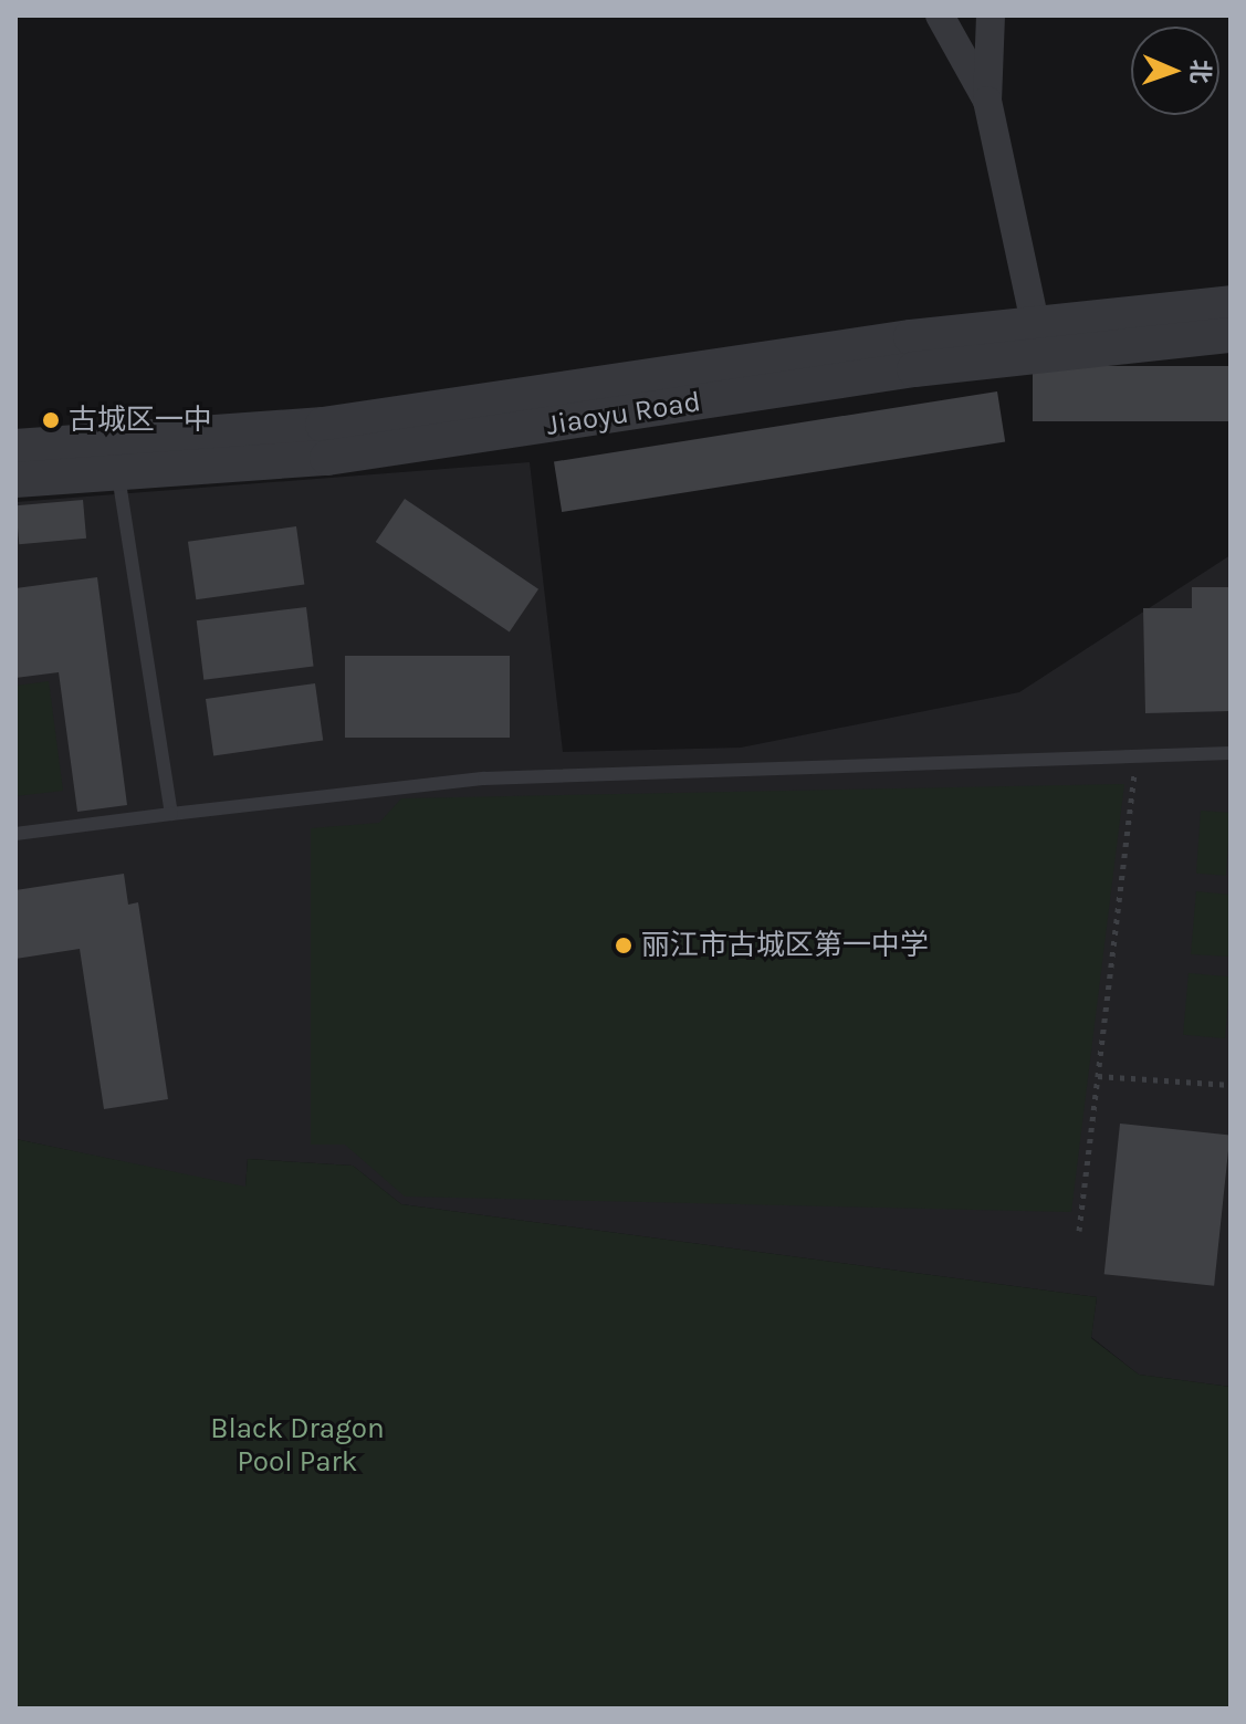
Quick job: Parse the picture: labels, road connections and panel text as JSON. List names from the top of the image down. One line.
{"streets":{"street":["Jiaoyu Road"]},"parks":["Black Dragon Pool Park"],"places":["古城区一中","丽江市古城区第一中学"],"north":"right"}
